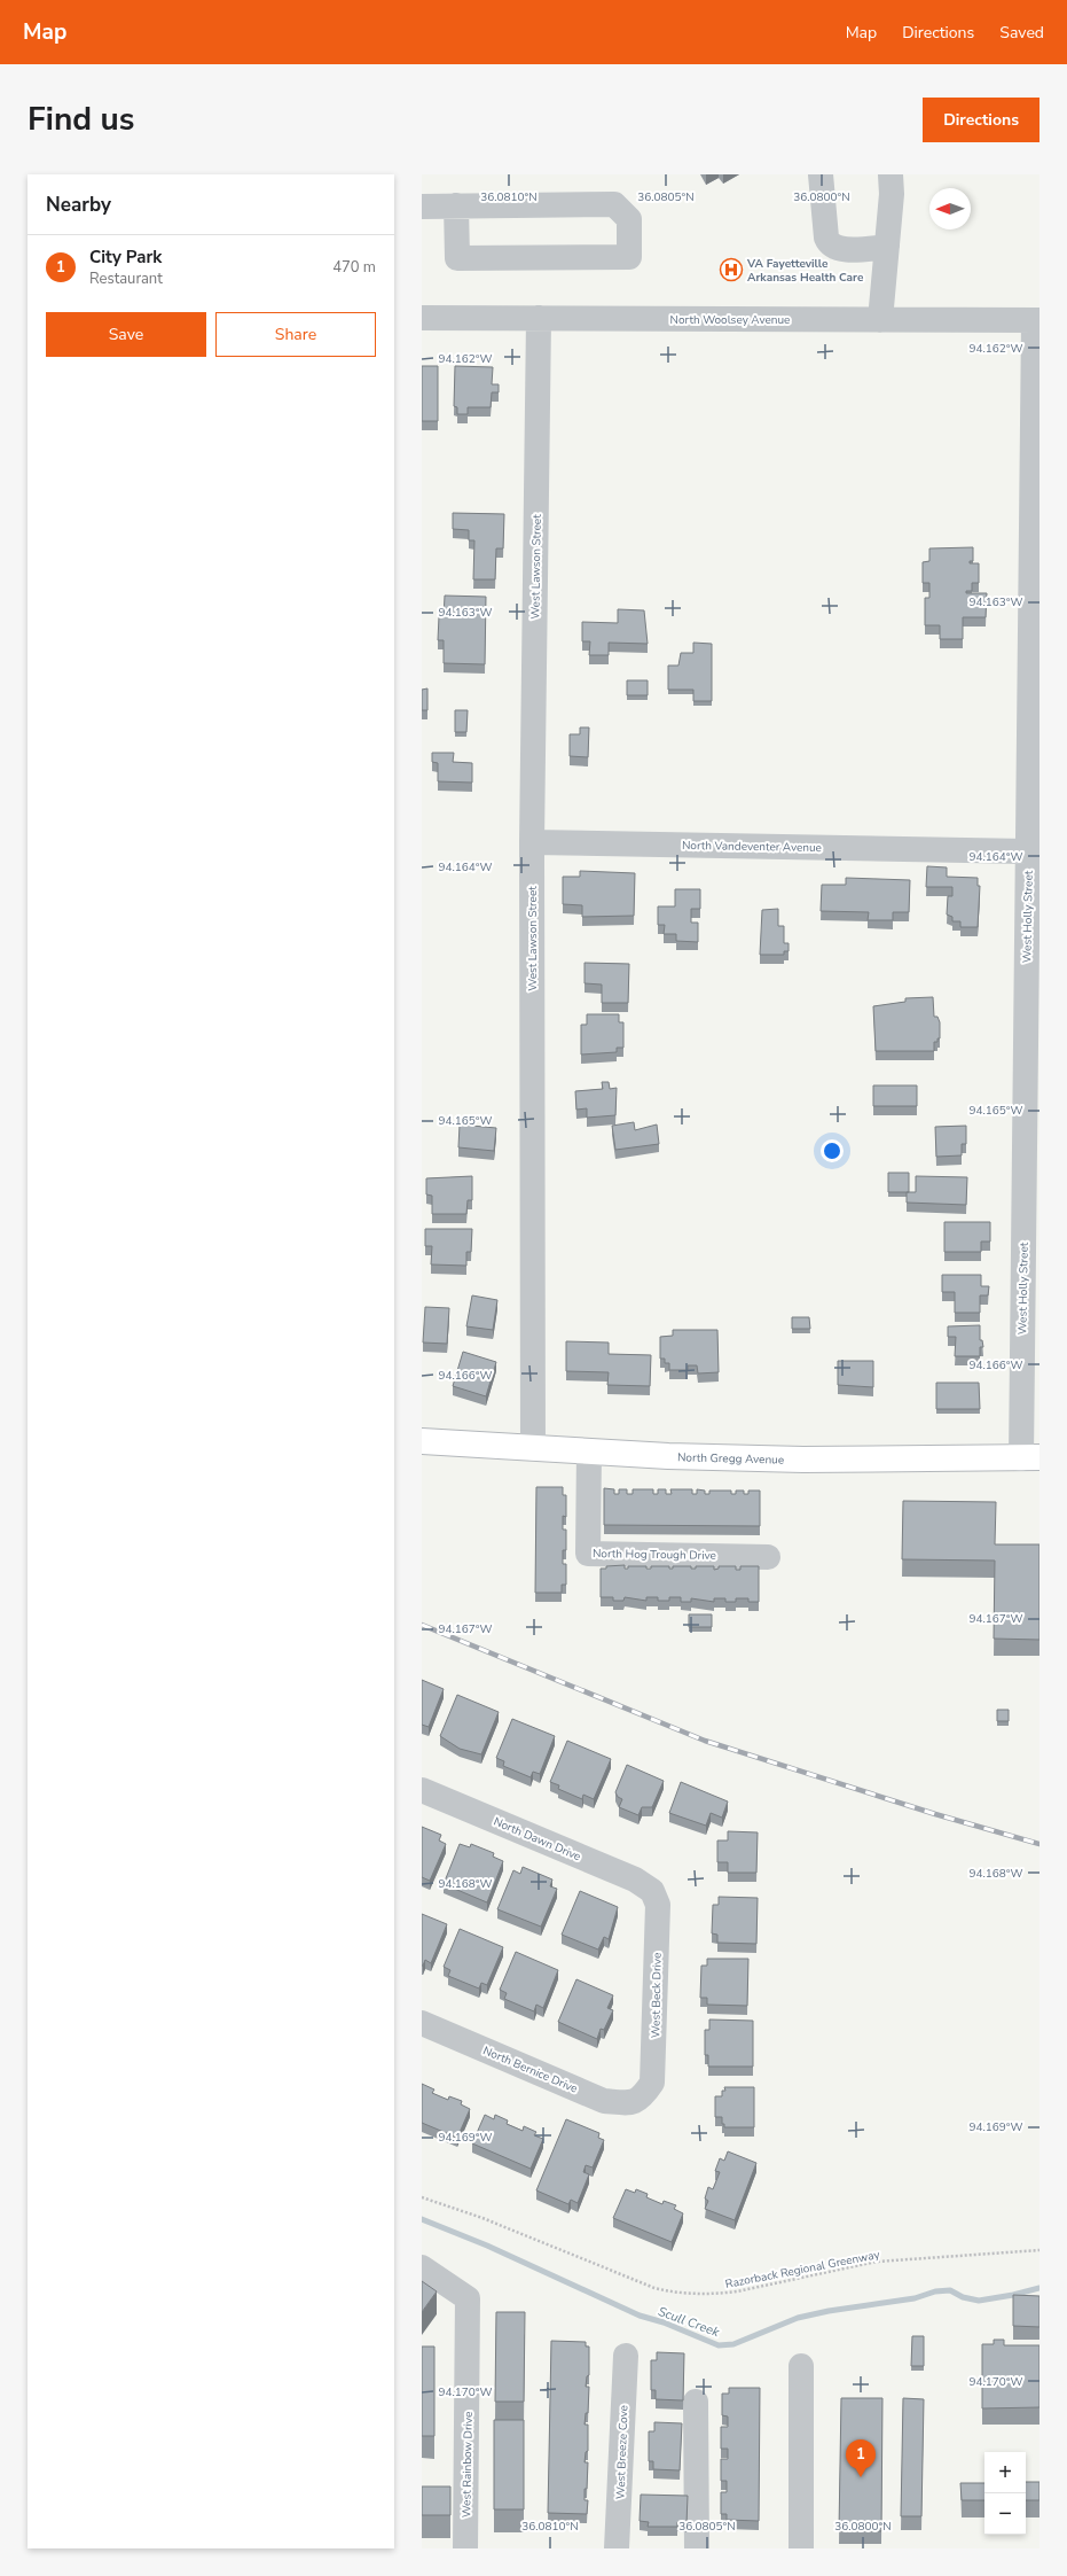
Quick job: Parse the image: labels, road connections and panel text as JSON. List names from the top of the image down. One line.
{"streets":{"main road":["North Gregg Avenue"],"street":["North Woolsey Avenue","West Lawson Street","North Vandeventer Avenue","West Holly Street","North Hog Trough Drive","North Dawn Drive","West Beck Drive","North Bernice Drive","West Breeze Cove","West Rainbow Drive"],"path":["Razorback Regional Greenway"]},"crossings":[["North Woolsey Avenue","West Lawson Street"],["North Woolsey Avenue","West Holly Street"],["West Lawson Street","North Vandeventer Avenue"],["West Lawson Street","North Gregg Avenue"],["North Vandeventer Avenue","West Holly Street"],["West Holly Street","North Gregg Avenue"],["North Gregg Avenue","North Hog Trough Drive"],["North Dawn Drive","West Beck Drive"],["West Beck Drive","North Bernice Drive"]],"water":["Scull Creek"],"places":{"hospital":["VA Fayetteville Arkansas Health Care"]},"north":"left","page":{"header":"Map","nav":["Map","Directions","Saved"],"title":"Find us","buttons":["Directions",["Save","Share"]],"heading":"Nearby","list":[{"mark":"1","name":"City Park","note":"Restaurant","value":"470 m"}],"pins":"1","map_buttons":["+","−"]},"coordinates":["36.0810°N","36.0805°N","36.0800°N","94.162°W","94.163°W","94.164°W","94.165°W","94.166°W","94.167°W","94.168°W","94.169°W","94.170°W"]}
